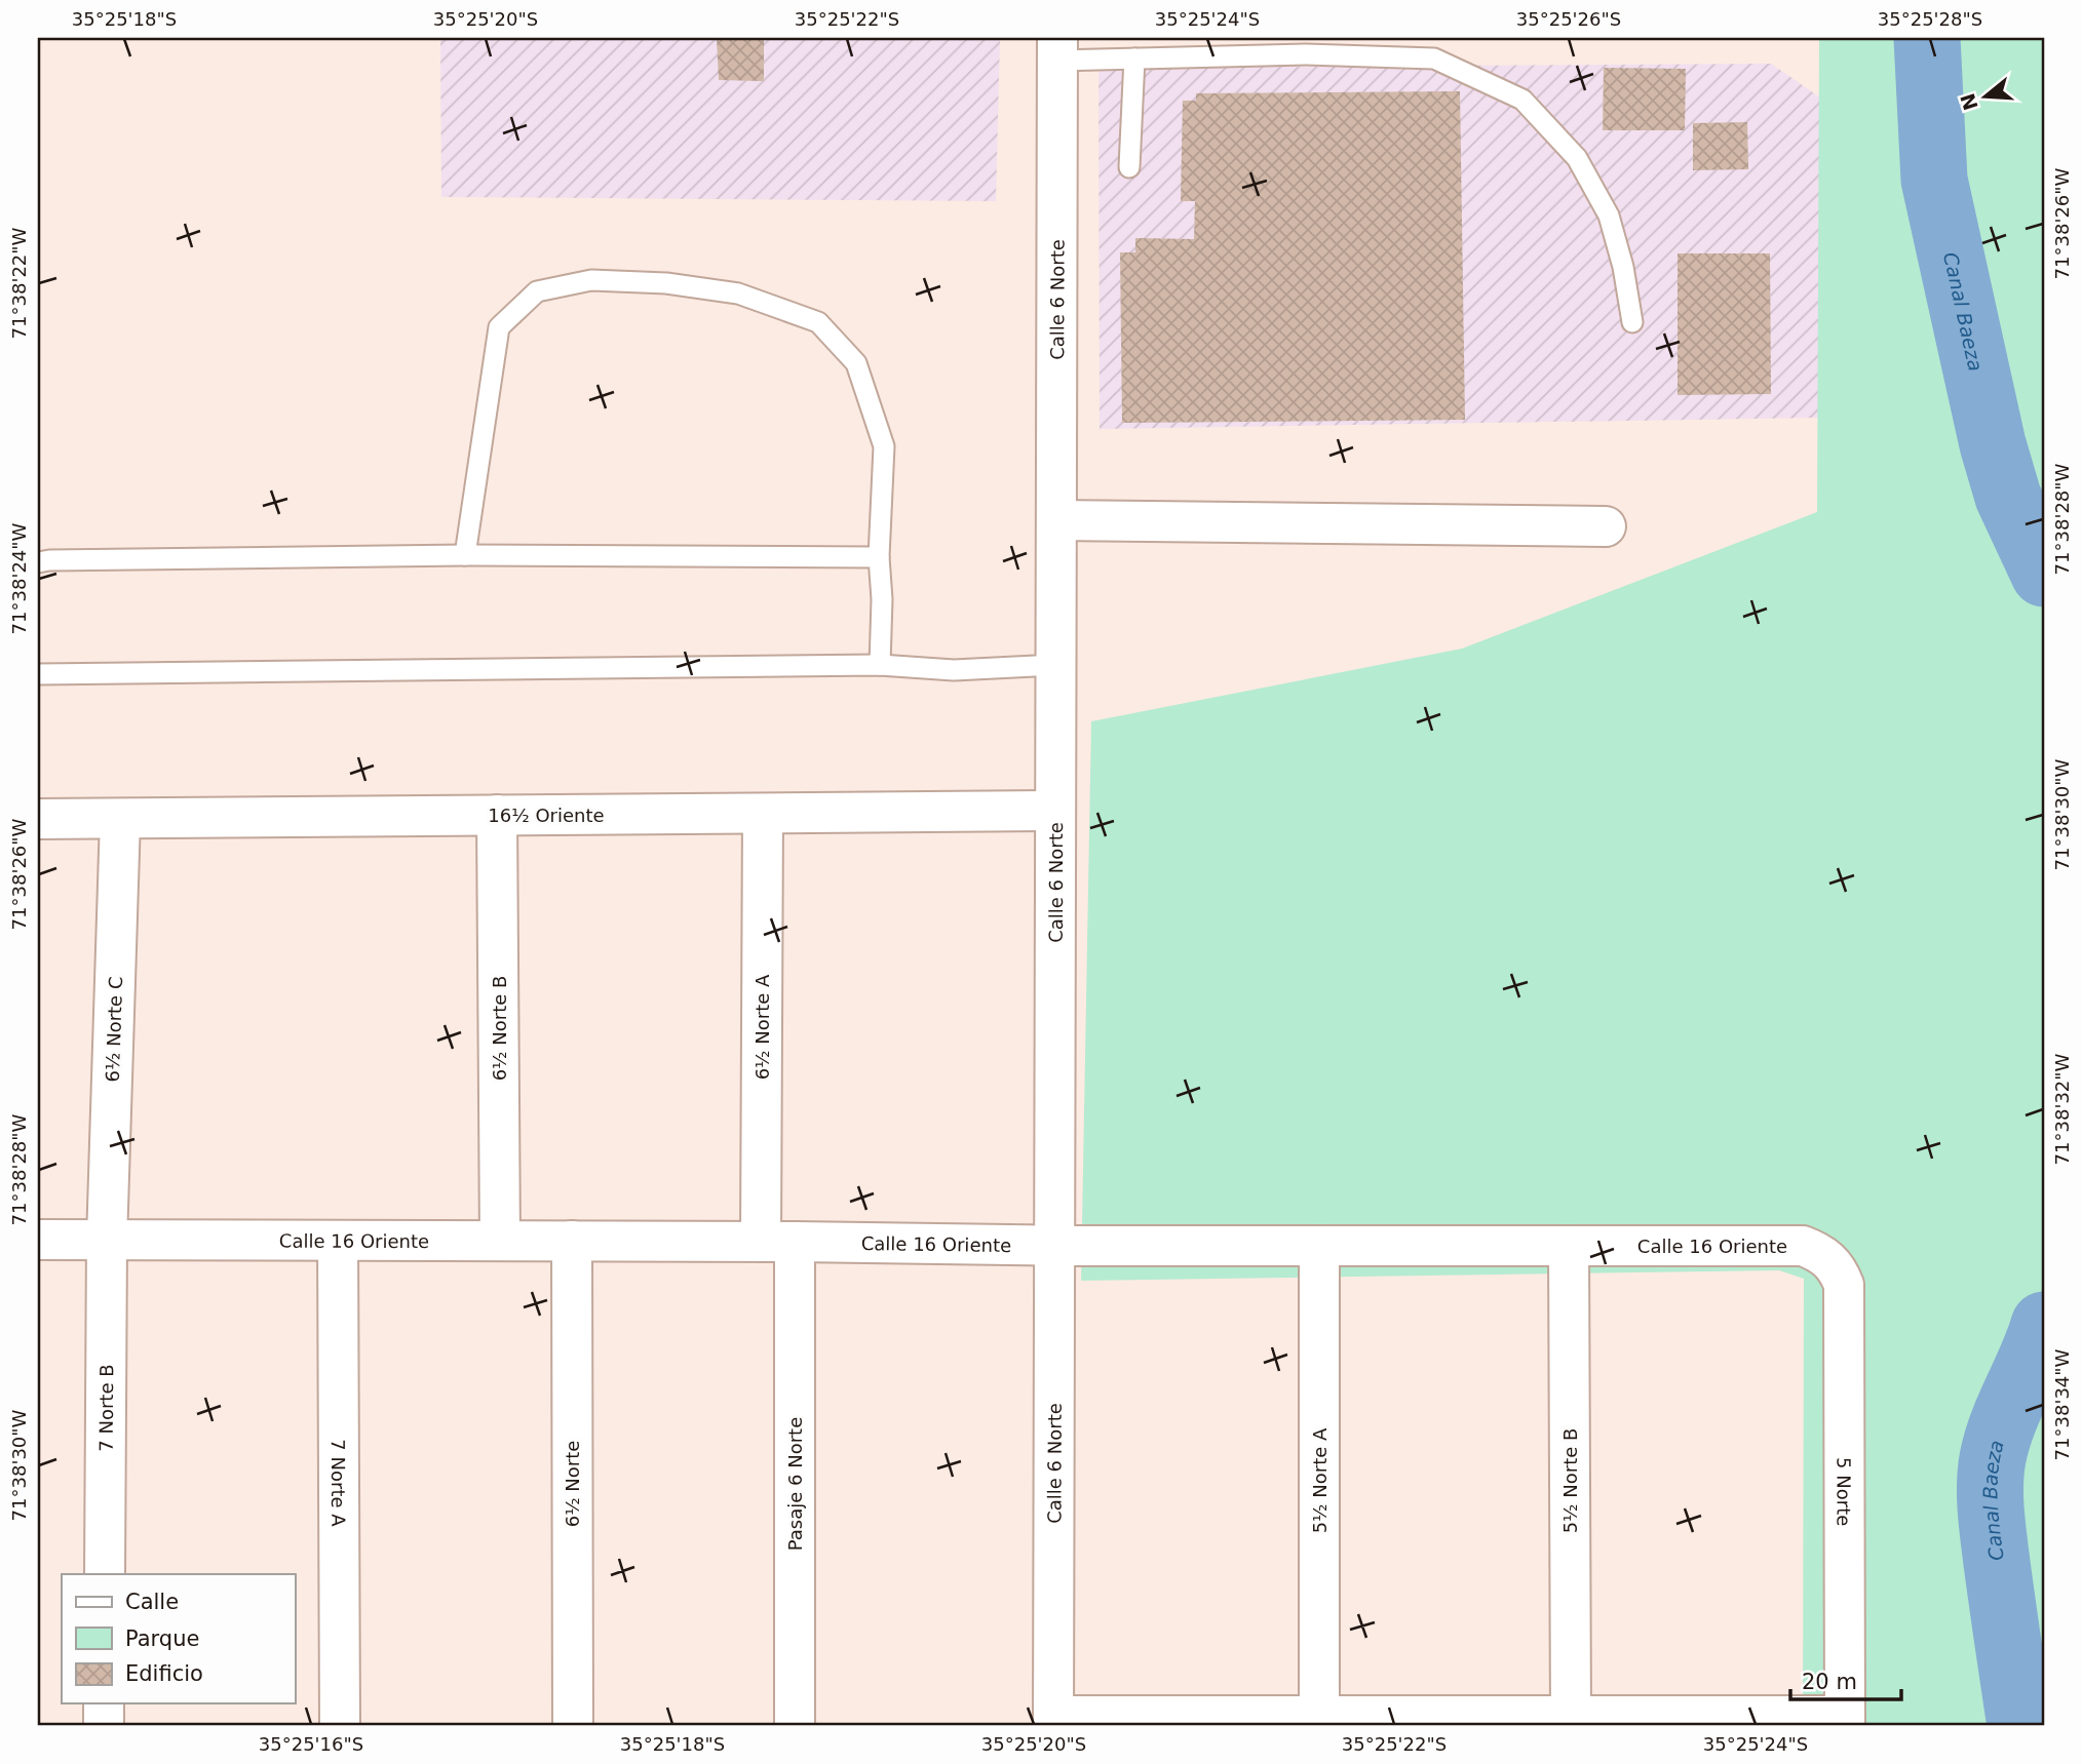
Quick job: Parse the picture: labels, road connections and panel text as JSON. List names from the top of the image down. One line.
{"streets":{"street":["Calle 6 Norte","16½ Oriente","6½ Norte A","6½ Norte B","6½ Norte C","Calle 16 Oriente","7 Norte B","5½ Norte A","5½ Norte B","7 Norte A","6½ Norte","Pasaje 6 Norte","5 Norte"]},"crossings":[["Calle 6 Norte","16½ Oriente"],["Calle 6 Norte","Calle 16 Oriente"],["16½ Oriente","6½ Norte A"],["16½ Oriente","6½ Norte B"],["16½ Oriente","6½ Norte C"],["6½ Norte A","Calle 16 Oriente"],["6½ Norte A","Pasaje 6 Norte"],["6½ Norte B","Calle 16 Oriente"],["6½ Norte C","Calle 16 Oriente"],["6½ Norte C","7 Norte B"],["Calle 16 Oriente","7 Norte B"],["Calle 16 Oriente","5½ Norte A"],["Calle 16 Oriente","5½ Norte B"],["Calle 16 Oriente","7 Norte A"],["Calle 16 Oriente","6½ Norte"],["Calle 16 Oriente","Pasaje 6 Norte"],["Calle 16 Oriente","5 Norte"]],"water":["Canal Baeza"],"legend":["Calle","Parque","Edificio"],"scale_bar":"20 m","north":"left","coordinates":["35°25'18\"S","35°25'20\"S","35°25'22\"S","35°25'24\"S","35°25'26\"S","35°25'28\"S","71°38'26\"W","71°38'22\"W","71°38'28\"W","71°38'24\"W","71°38'30\"W","71°38'32\"W","71°38'34\"W","35°25'16\"S"]}
